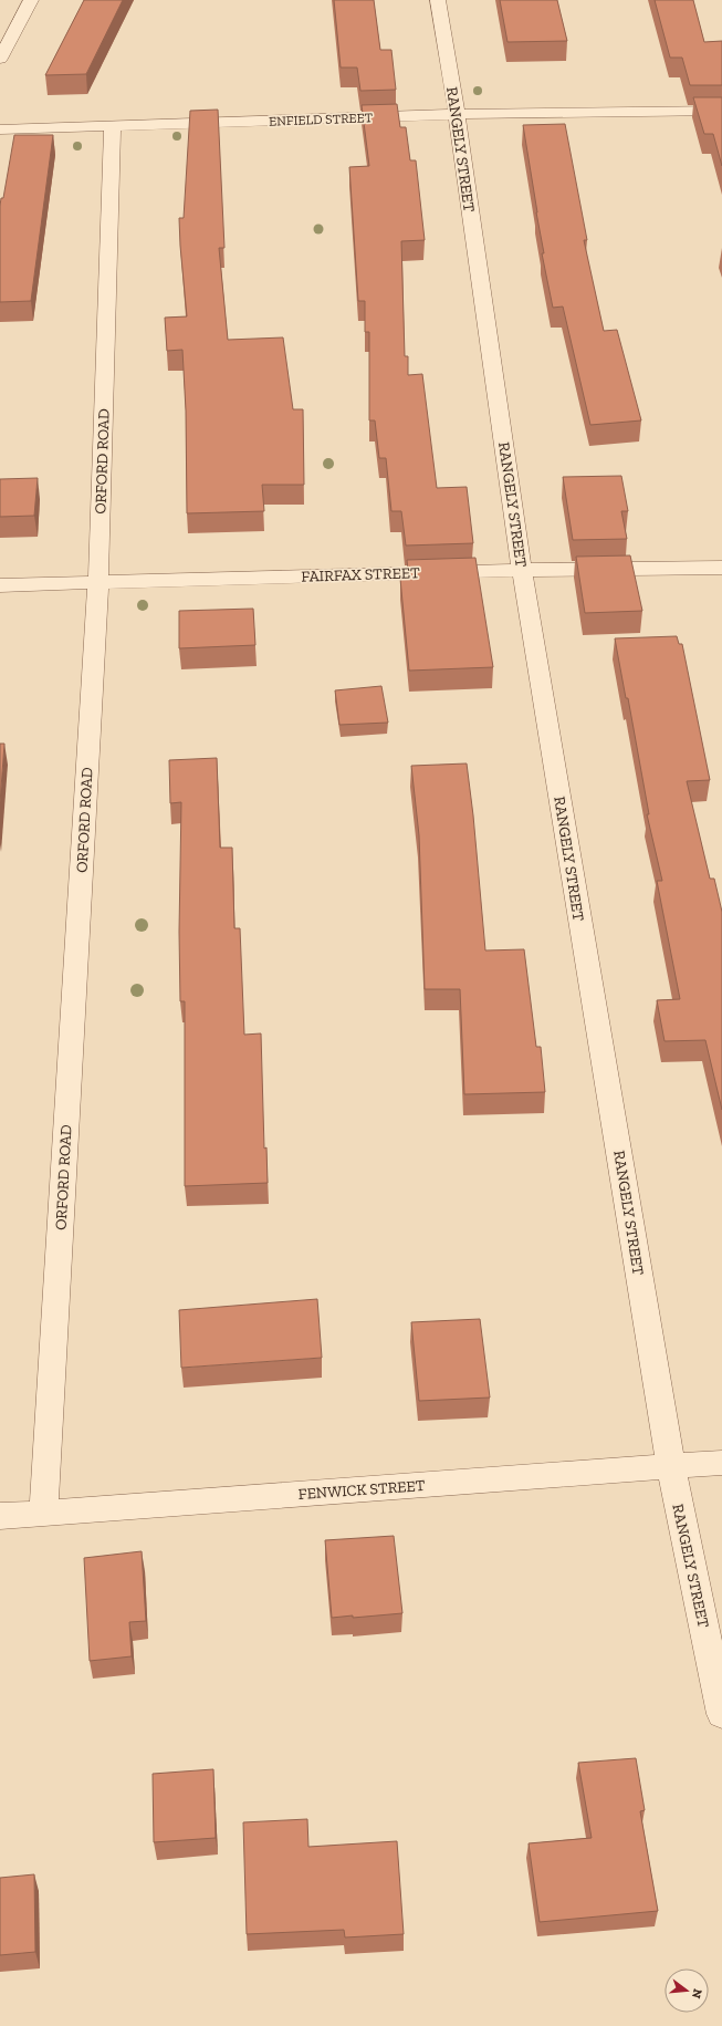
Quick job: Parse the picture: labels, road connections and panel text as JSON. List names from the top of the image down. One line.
{"streets":{"street":["ENFIELD STREET","RANGELY STREET","ORFORD ROAD","FAIRFAX STREET","FENWICK STREET"]},"crossings":[["ENFIELD STREET","RANGELY STREET"],["ENFIELD STREET","ORFORD ROAD"],["RANGELY STREET","FAIRFAX STREET"],["RANGELY STREET","FENWICK STREET"],["ORFORD ROAD","FAIRFAX STREET"],["ORFORD ROAD","FENWICK STREET"]],"north":"right"}
